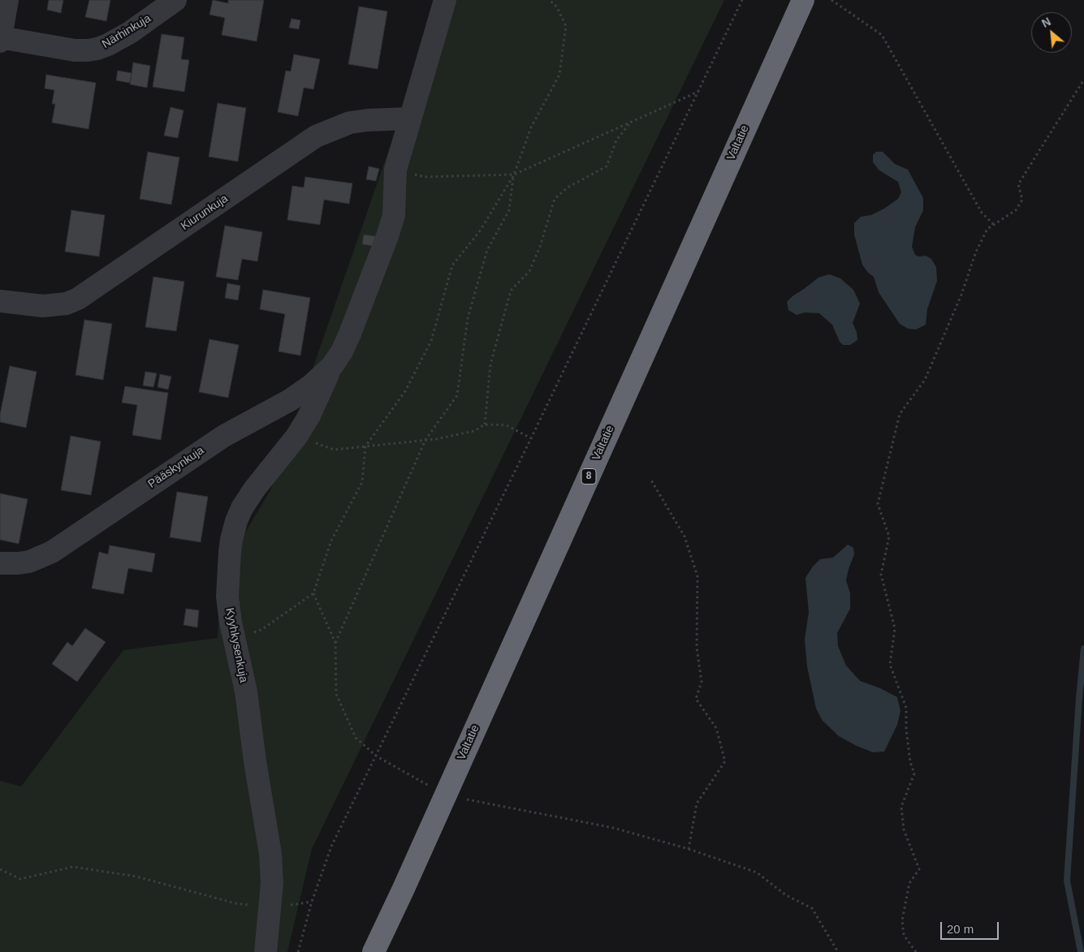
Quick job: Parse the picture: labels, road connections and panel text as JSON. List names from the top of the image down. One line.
{"streets":{"highway":["Valtatie","8"],"street":["Närhinkuja","Kiurunkuja","Pääskynkuja","Kyyhkysenkuja"]},"crossings":[["Kiurunkuja","Kyyhkysenkuja"],["Pääskynkuja","Kyyhkysenkuja"]],"scale_bar":"20 m","north":"top left"}
